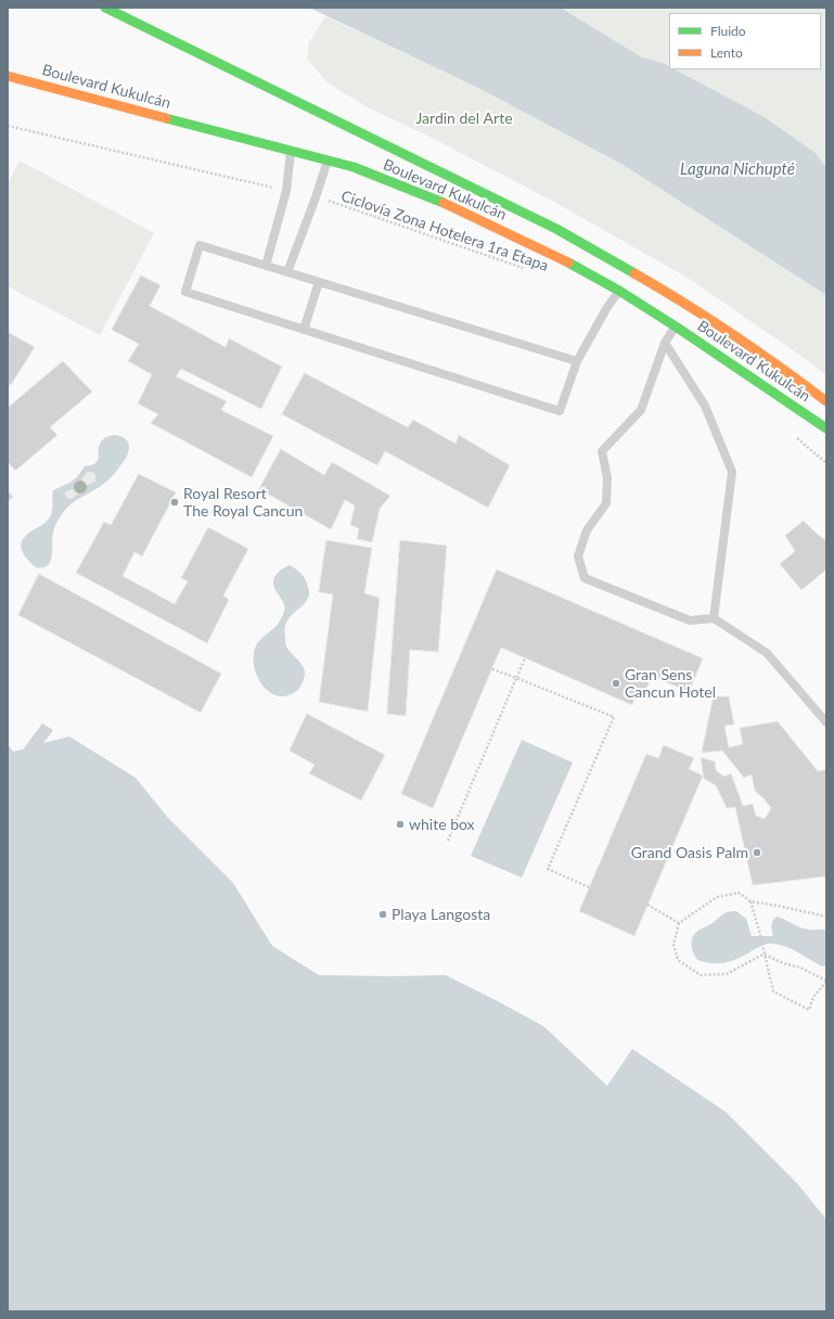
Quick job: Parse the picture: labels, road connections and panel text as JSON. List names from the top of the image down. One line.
{"streets":{"main road":["Boulevard Kukulcán"],"path":["Ciclovía Zona Hotelera 1ra Etapa"]},"water":["Laguna Nichupté"],"parks":["Jardin del Arte"],"places":["Royal Resort The Royal Cancun","Gran Sens Cancun Hotel","white box","Grand Oasis Palm","Playa Langosta"],"legend":["Fluido","Lento"]}
